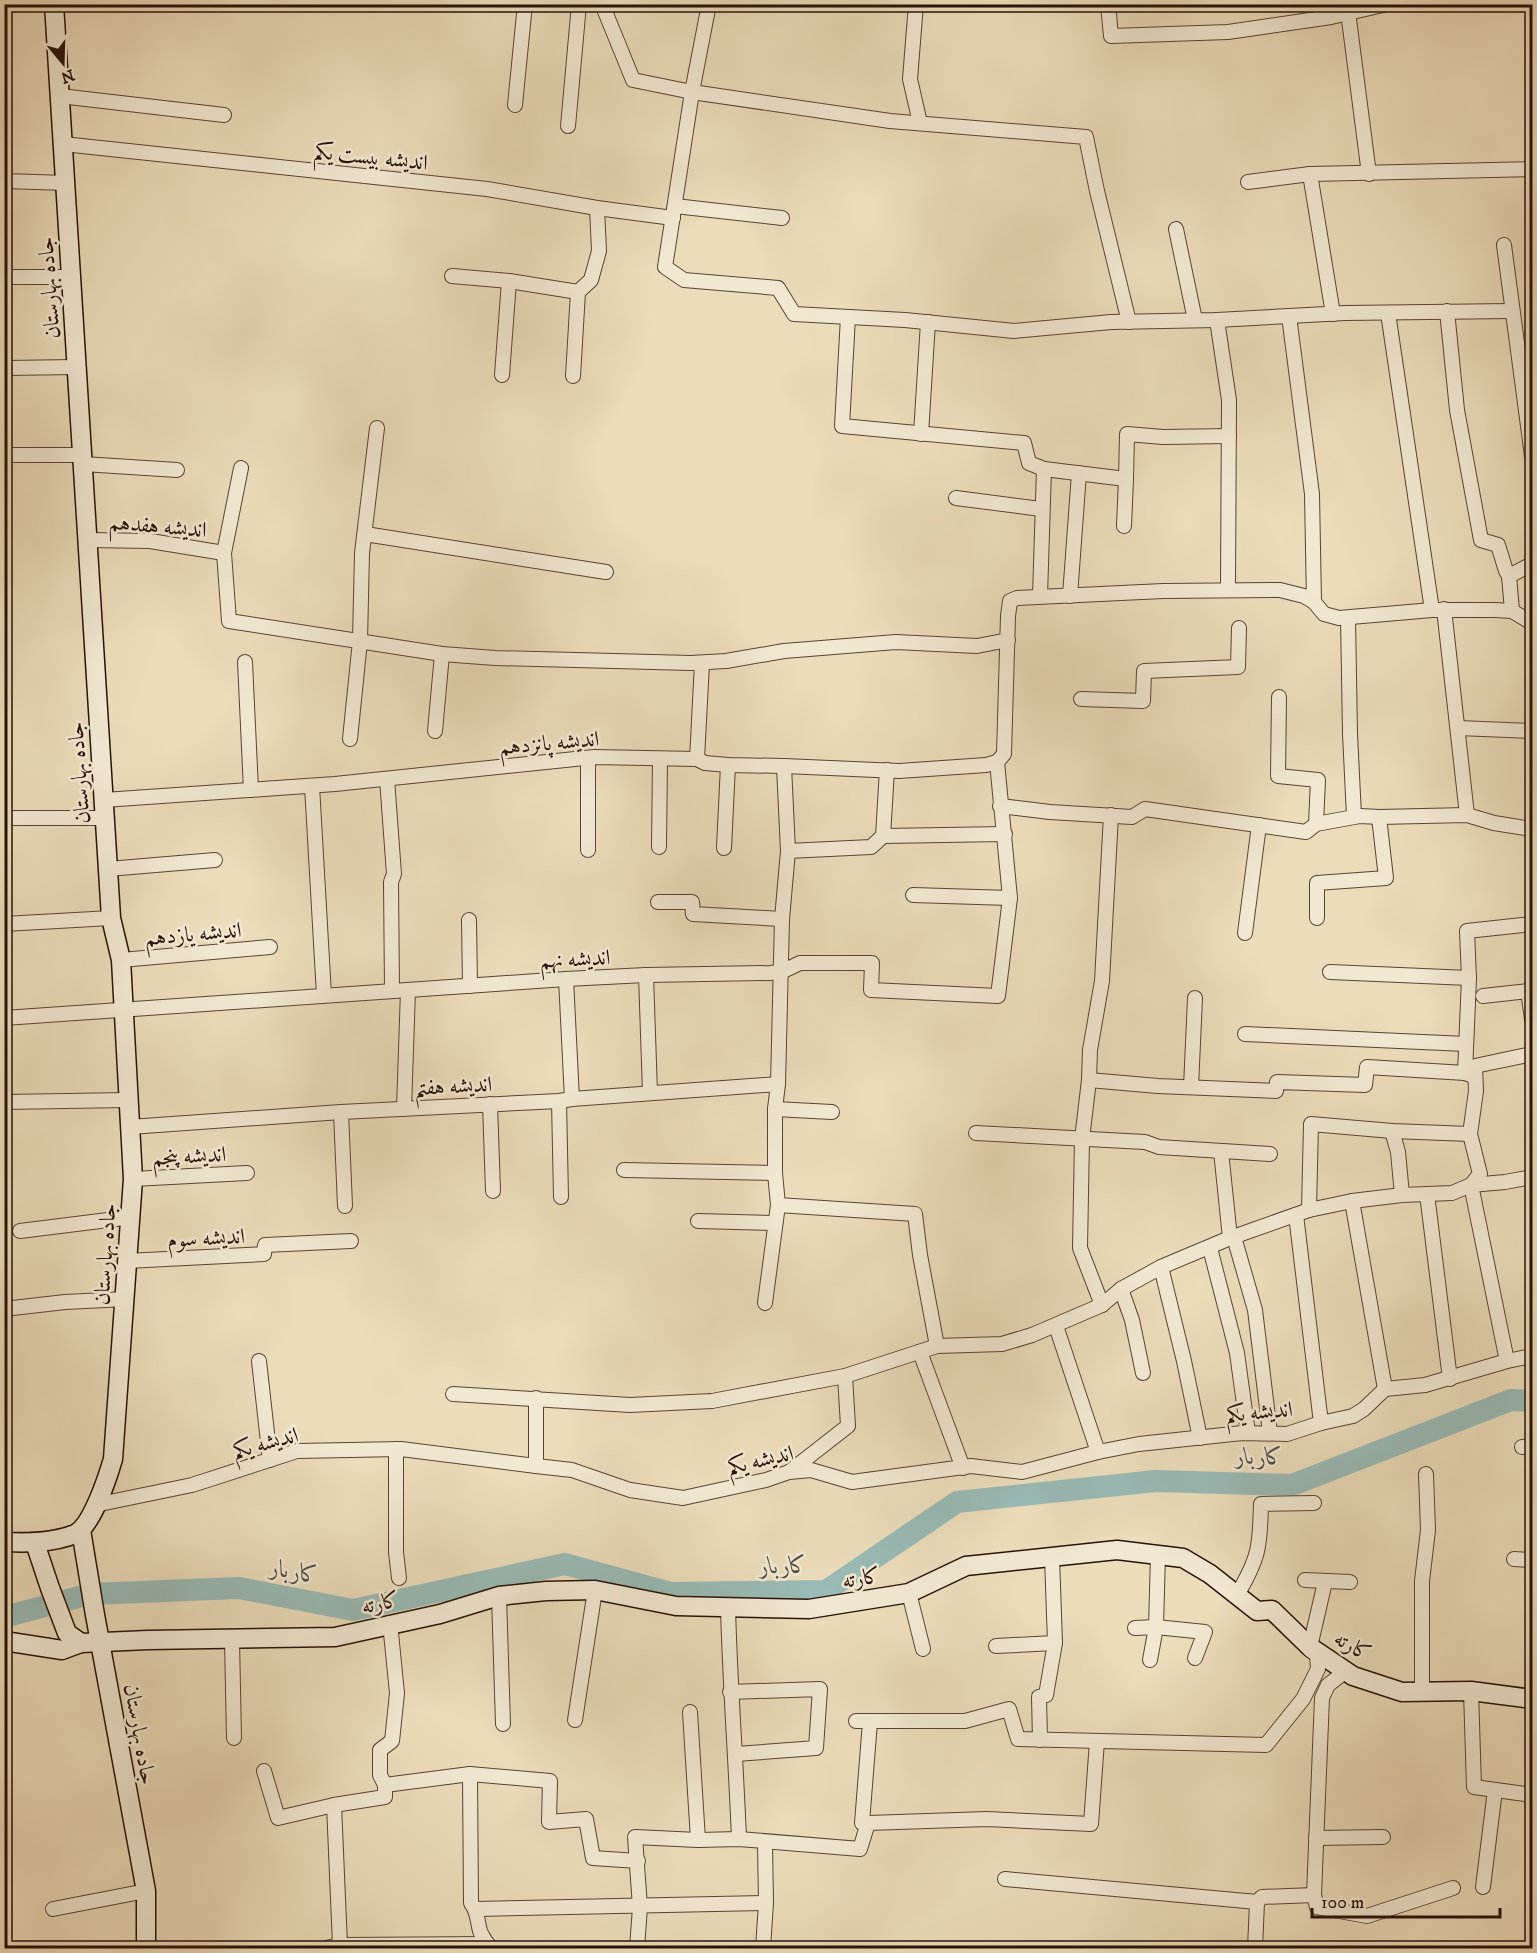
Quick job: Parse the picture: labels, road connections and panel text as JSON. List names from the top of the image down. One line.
{"streets":{"street":["اندیشه بیست یکم","جاده بهارستان","اندیشه هفدهم","اندیشه پانزدهم","اندیشه یازدهم","اندیشه نهم","اندیشه هفتم","اندیشه پنجم","اندیشه سوم","اندیشه یکم","کارته"]},"crossings":[["اندیشه بیست یکم","جاده بهارستان"],["جاده بهارستان","اندیشه هفدهم"],["جاده بهارستان","اندیشه پانزدهم"],["جاده بهارستان","اندیشه یازدهم"],["جاده بهارستان","اندیشه نهم"],["جاده بهارستان","اندیشه هفتم"],["جاده بهارستان","اندیشه پنجم"],["جاده بهارستان","اندیشه سوم"],["جاده بهارستان","اندیشه یکم"],["جاده بهارستان","کارته"]],"water":["کاربار"],"scale_bar":"100 m","north":"bottom"}
